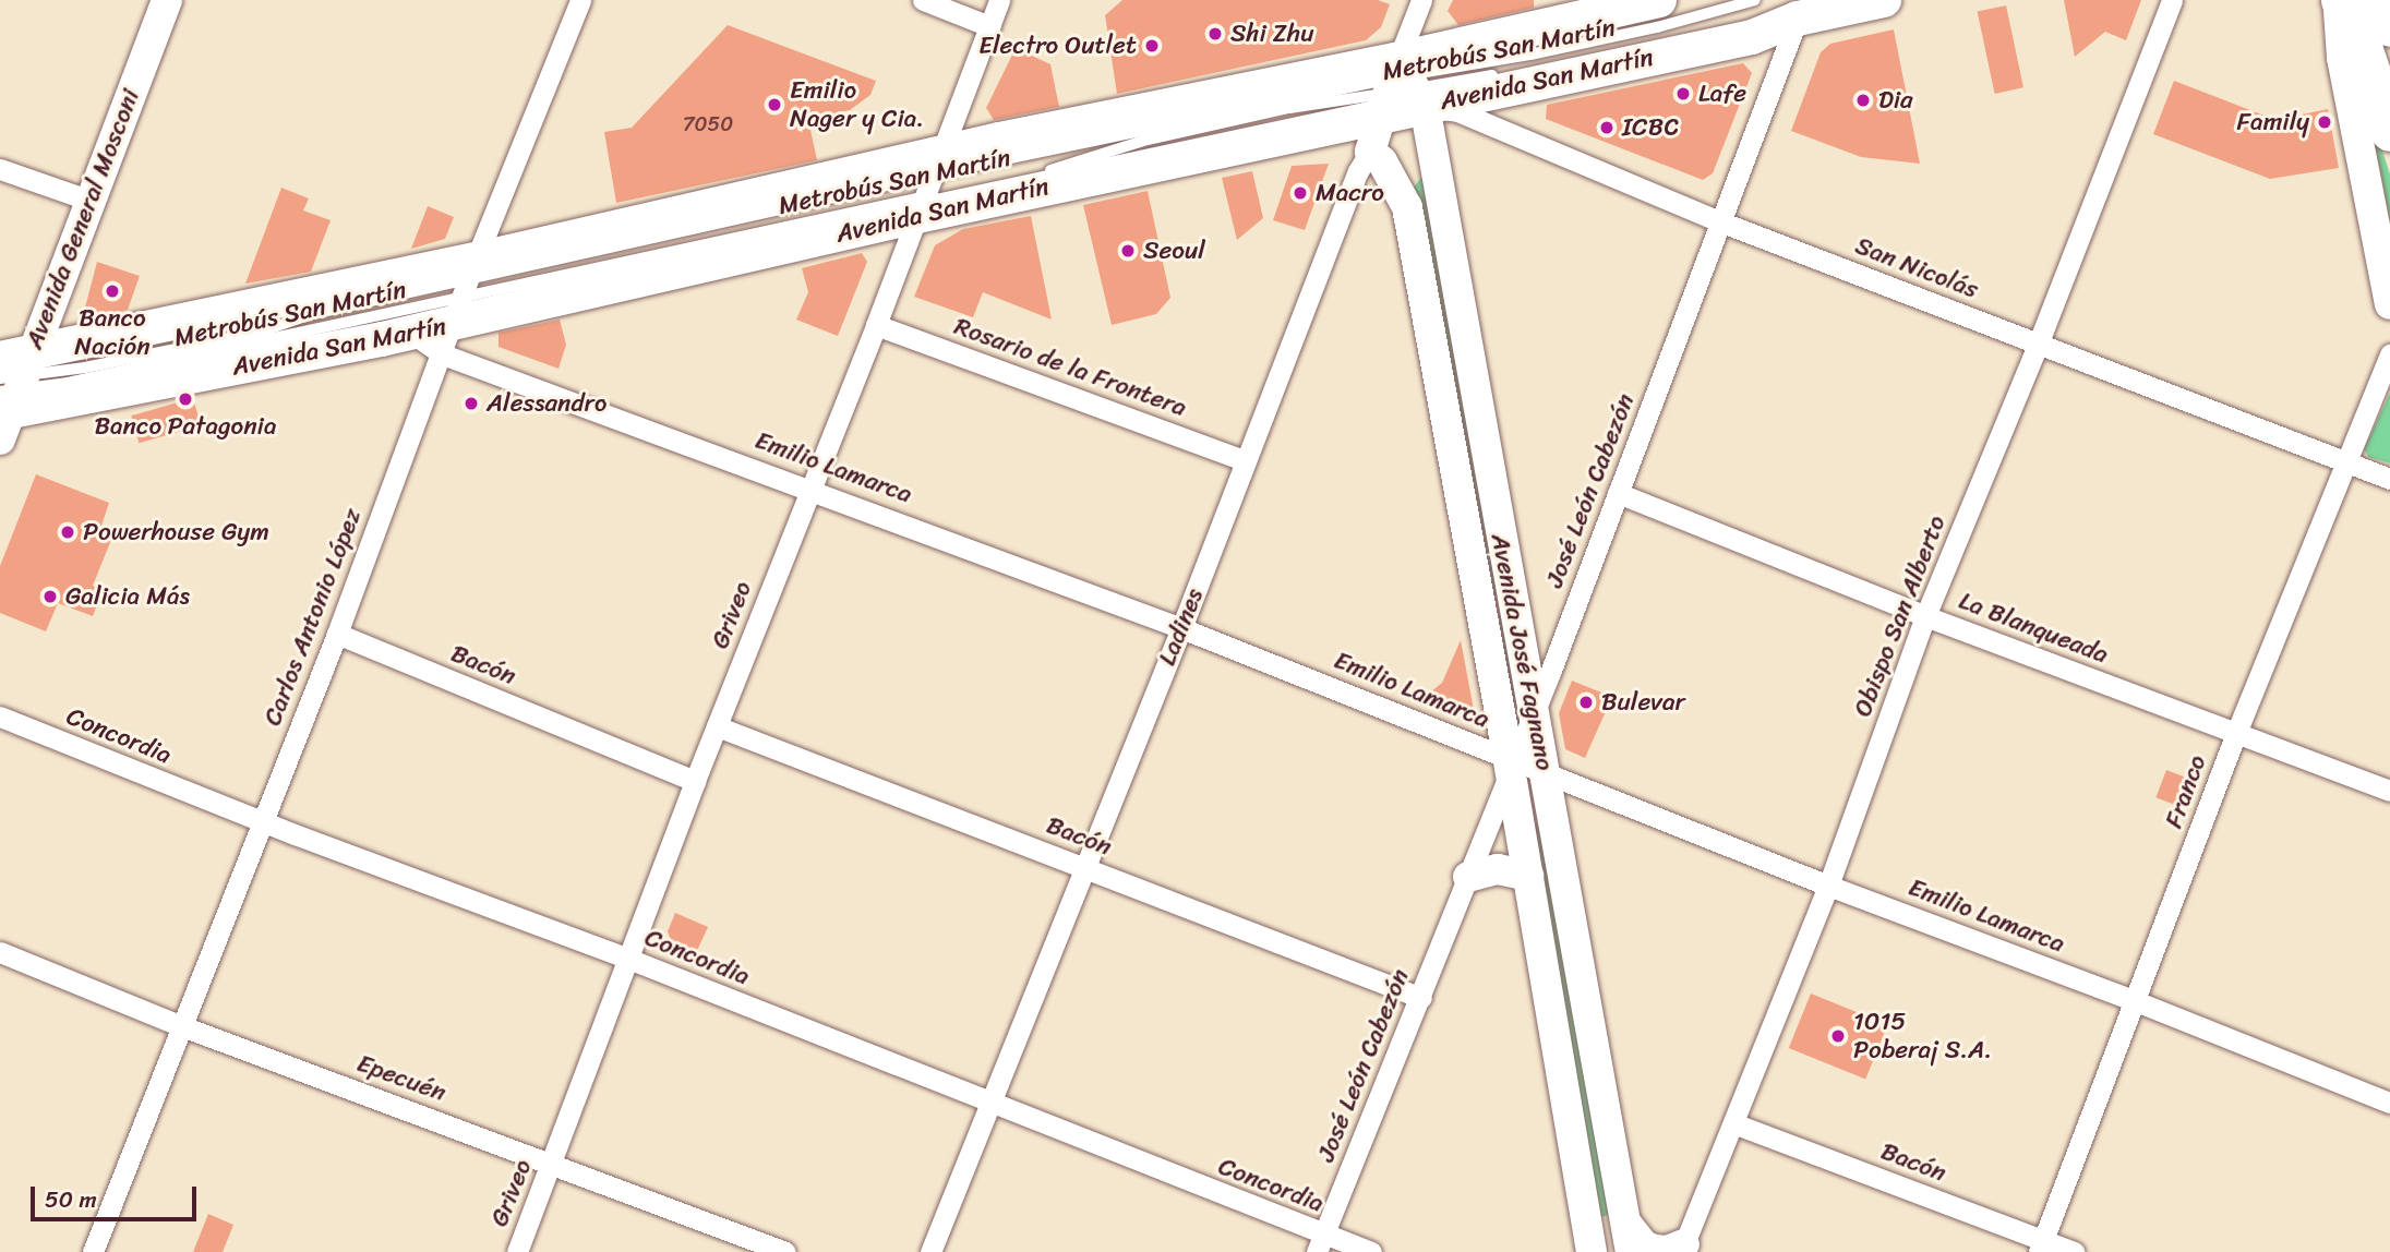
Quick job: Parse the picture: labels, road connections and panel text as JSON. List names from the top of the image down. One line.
{"streets":{"main road":["Avenida San Martín"],"street":["Avenida General Mosconi","San Nicolás","Rosario de la Frontera","Emilio Lamarca","José León Cabezón","Griveo","Obispo San Alberto","Carlos Antonio López","Ladines","La Blanqueada","Avenida José Fagnano","Bacón","Concordia","Franco","Epecuén"],"lane":["Metrobús San Martín"]},"crossings":[["Metrobús San Martín","Avenida San Martín"],["Metrobús San Martín","San Nicolás"],["Metrobús San Martín","Ladines"],["Metrobús San Martín","Avenida José Fagnano"],["Avenida San Martín","Avenida General Mosconi"],["Avenida San Martín","San Nicolás"],["Avenida San Martín","Emilio Lamarca"],["Avenida San Martín","José León Cabezón"],["Avenida San Martín","Griveo"],["Avenida San Martín","Carlos Antonio López"],["Avenida San Martín","Ladines"],["Avenida San Martín","Avenida José Fagnano"],["San Nicolás","José León Cabezón"],["San Nicolás","Obispo San Alberto"],["San Nicolás","Ladines"],["San Nicolás","Avenida José Fagnano"],["San Nicolás","Franco"],["Rosario de la Frontera","Griveo"],["Rosario de la Frontera","Ladines"],["Emilio Lamarca","José León Cabezón"],["Emilio Lamarca","Griveo"],["Emilio Lamarca","Obispo San Alberto"],["Emilio Lamarca","Carlos Antonio López"],["Emilio Lamarca","Ladines"],["Emilio Lamarca","Avenida José Fagnano"],["Emilio Lamarca","Franco"],["José León Cabezón","La Blanqueada"],["José León Cabezón","Avenida José Fagnano"],["José León Cabezón","Bacón"],["José León Cabezón","Concordia"],["Griveo","Bacón"],["Griveo","Concordia"],["Griveo","Epecuén"],["Obispo San Alberto","La Blanqueada"],["Obispo San Alberto","Bacón"],["Carlos Antonio López","Bacón"],["Carlos Antonio López","Concordia"],["Carlos Antonio López","Epecuén"],["Ladines","Avenida José Fagnano"],["Ladines","Bacón"],["Ladines","Concordia"],["La Blanqueada","Franco"],["Bacón","Franco"]],"places":["Shi Zhu","Electro Outlet","Lafe","Dia","Emilio Nager y Cia.","Family","ICBC","Macro","Seoul","Banco Nación","Banco Patagonia","Alessandro","Powerhouse Gym","Galicia Más","Bulevar","1015 Poberaj S.A."],"house_numbers":["7050"],"scale_bar":"50 m"}
